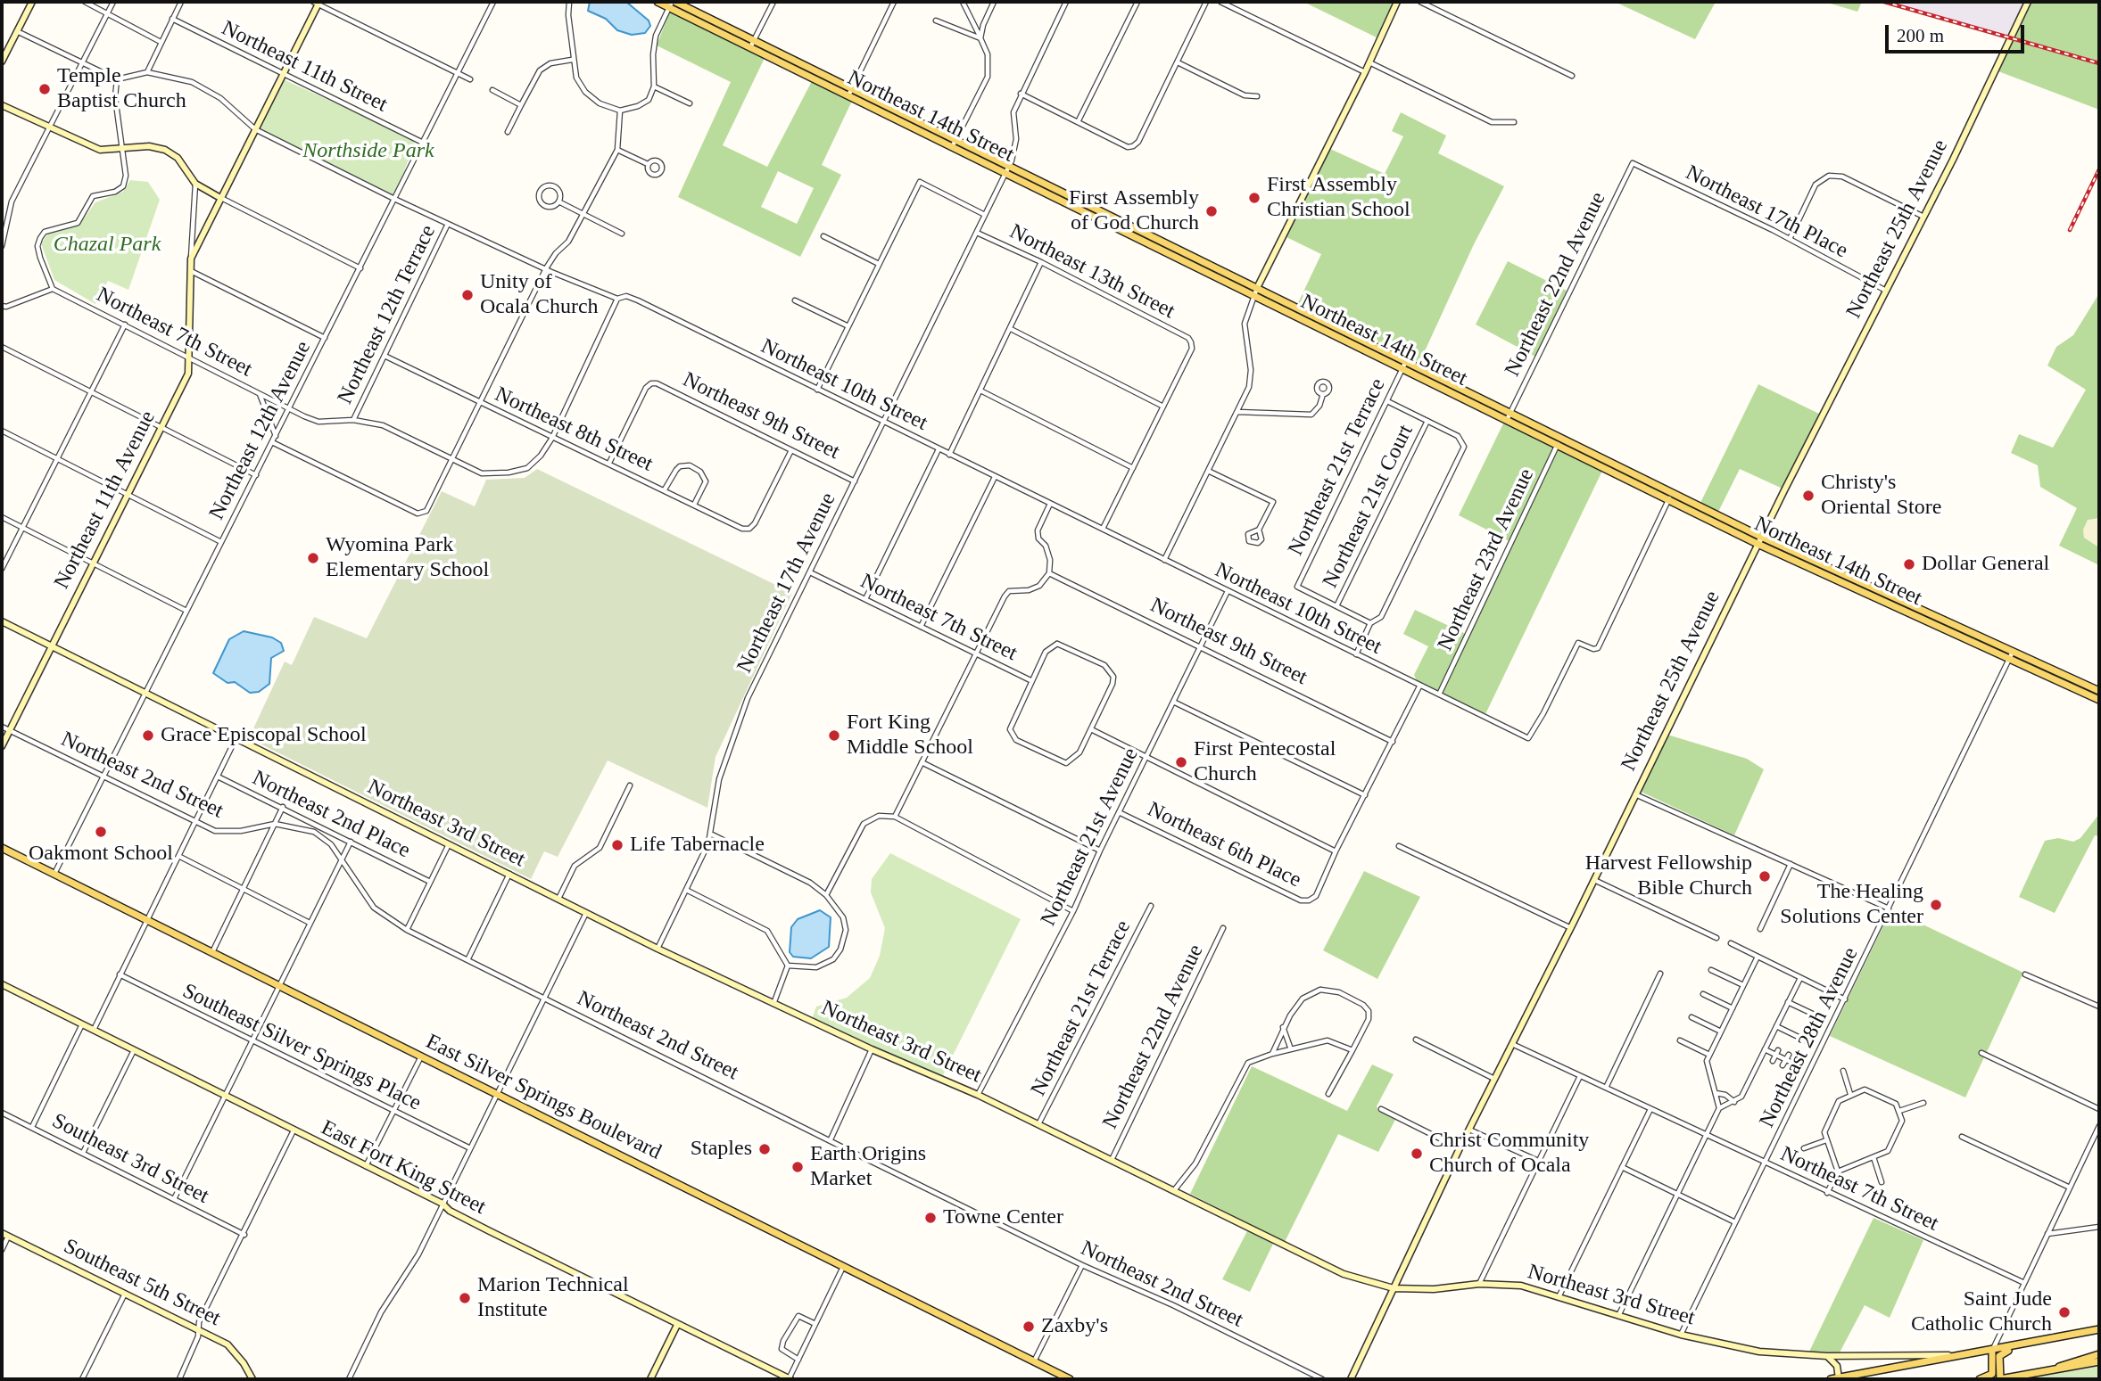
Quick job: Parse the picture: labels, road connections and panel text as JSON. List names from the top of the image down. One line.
{"streets":{"main road":["Northeast 14th Street","East Silver Springs Boulevard"],"street":["Northeast 11th Street","Northeast 17th Place","Northeast 25th Avenue","Northeast 13th Street","Northeast 22nd Avenue","Northeast 12th Terrace","Northeast 7th Street","Northeast 10th Street","Northeast 9th Street","Northeast 8th Street","Northeast 12th Avenue","Northeast 21st Terrace","Northeast 11th Avenue","Northeast 21st Court","Northeast 23rd Avenue","Northeast 17th Avenue","Northeast 2nd Street","Northeast 2nd Place","Northeast 3rd Street","Northeast 21st Avenue","Northeast 6th Place","Northeast 28th Avenue","Southeast Silver Springs Place","Southeast 3rd Street","East Fort King Street","Southeast 5th Street"]},"crossings":[["Northeast 11th Street","Northeast 12th Avenue"],["Northeast 11th Street","Northeast 11th Avenue"],["Northeast 14th Street","Northeast 25th Avenue"],["Northeast 14th Street","Northeast 22nd Avenue"],["Northeast 14th Street","Northeast 10th Street"],["Northeast 14th Street","Northeast 21st Terrace"],["Northeast 14th Street","Northeast 23rd Avenue"],["Northeast 14th Street","Northeast 17th Avenue"],["Northeast 14th Street","Northeast 28th Avenue"],["Northeast 17th Place","Northeast 25th Avenue"],["Northeast 17th Place","Northeast 22nd Avenue"],["Northeast 25th Avenue","Northeast 7th Street"],["Northeast 25th Avenue","Northeast 3rd Street"],["Northeast 13th Street","Northeast 17th Avenue"],["Northeast 22nd Avenue","Northeast 3rd Street"],["Northeast 12th Terrace","Northeast 7th Street"],["Northeast 12th Terrace","Northeast 10th Street"],["Northeast 12th Terrace","Northeast 8th Street"],["Northeast 7th Street","Northeast 8th Street"],["Northeast 7th Street","Northeast 12th Avenue"],["Northeast 7th Street","Northeast 11th Avenue"],["Northeast 7th Street","Northeast 17th Avenue"],["Northeast 7th Street","Northeast 28th Avenue"],["Northeast 10th Street","Northeast 12th Avenue"],["Northeast 10th Street","Northeast 11th Avenue"],["Northeast 10th Street","Northeast 23rd Avenue"],["Northeast 10th Street","Northeast 17th Avenue"],["Northeast 10th Street","Northeast 21st Avenue"],["Northeast 9th Street","Northeast 8th Street"],["Northeast 9th Street","Northeast 17th Avenue"],["Northeast 9th Street","Northeast 21st Avenue"],["Northeast 12th Avenue","Northeast 2nd Street"],["Northeast 12th Avenue","Northeast 3rd Street"],["Northeast 12th Avenue","East Silver Springs Boulevard"],["Northeast 21st Terrace","Northeast 21st Court"],["Northeast 21st Terrace","Northeast 3rd Street"],["Northeast 11th Avenue","Northeast 2nd Street"],["Northeast 11th Avenue","Northeast 3rd Street"],["Northeast 17th Avenue","Northeast 3rd Street"],["Northeast 3rd Street","Northeast 21st Avenue"],["Northeast 3rd Street","Northeast 28th Avenue"],["Northeast 21st Avenue","Northeast 6th Place"]],"parks":["Northside Park","Chazal Park"],"places":["Temple Baptist Church","First Assembly Christian School","First Assembly of God Church","Unity of Ocala Church","Christy's Oriental Store","Wyomina Park Elementary School","Dollar General","Grace Episcopal School","Fort King Middle School","First Pentecostal Church","Oakmont School","Life Tabernacle","Harvest Fellowship Bible Church","The Healing Solutions Center","Staples","Christ Community Church of Ocala","Earth Origins Market","Towne Center","Marion Technical Institute","Saint Jude Catholic Church","Zaxby's"],"scale_bar":"200 m"}
